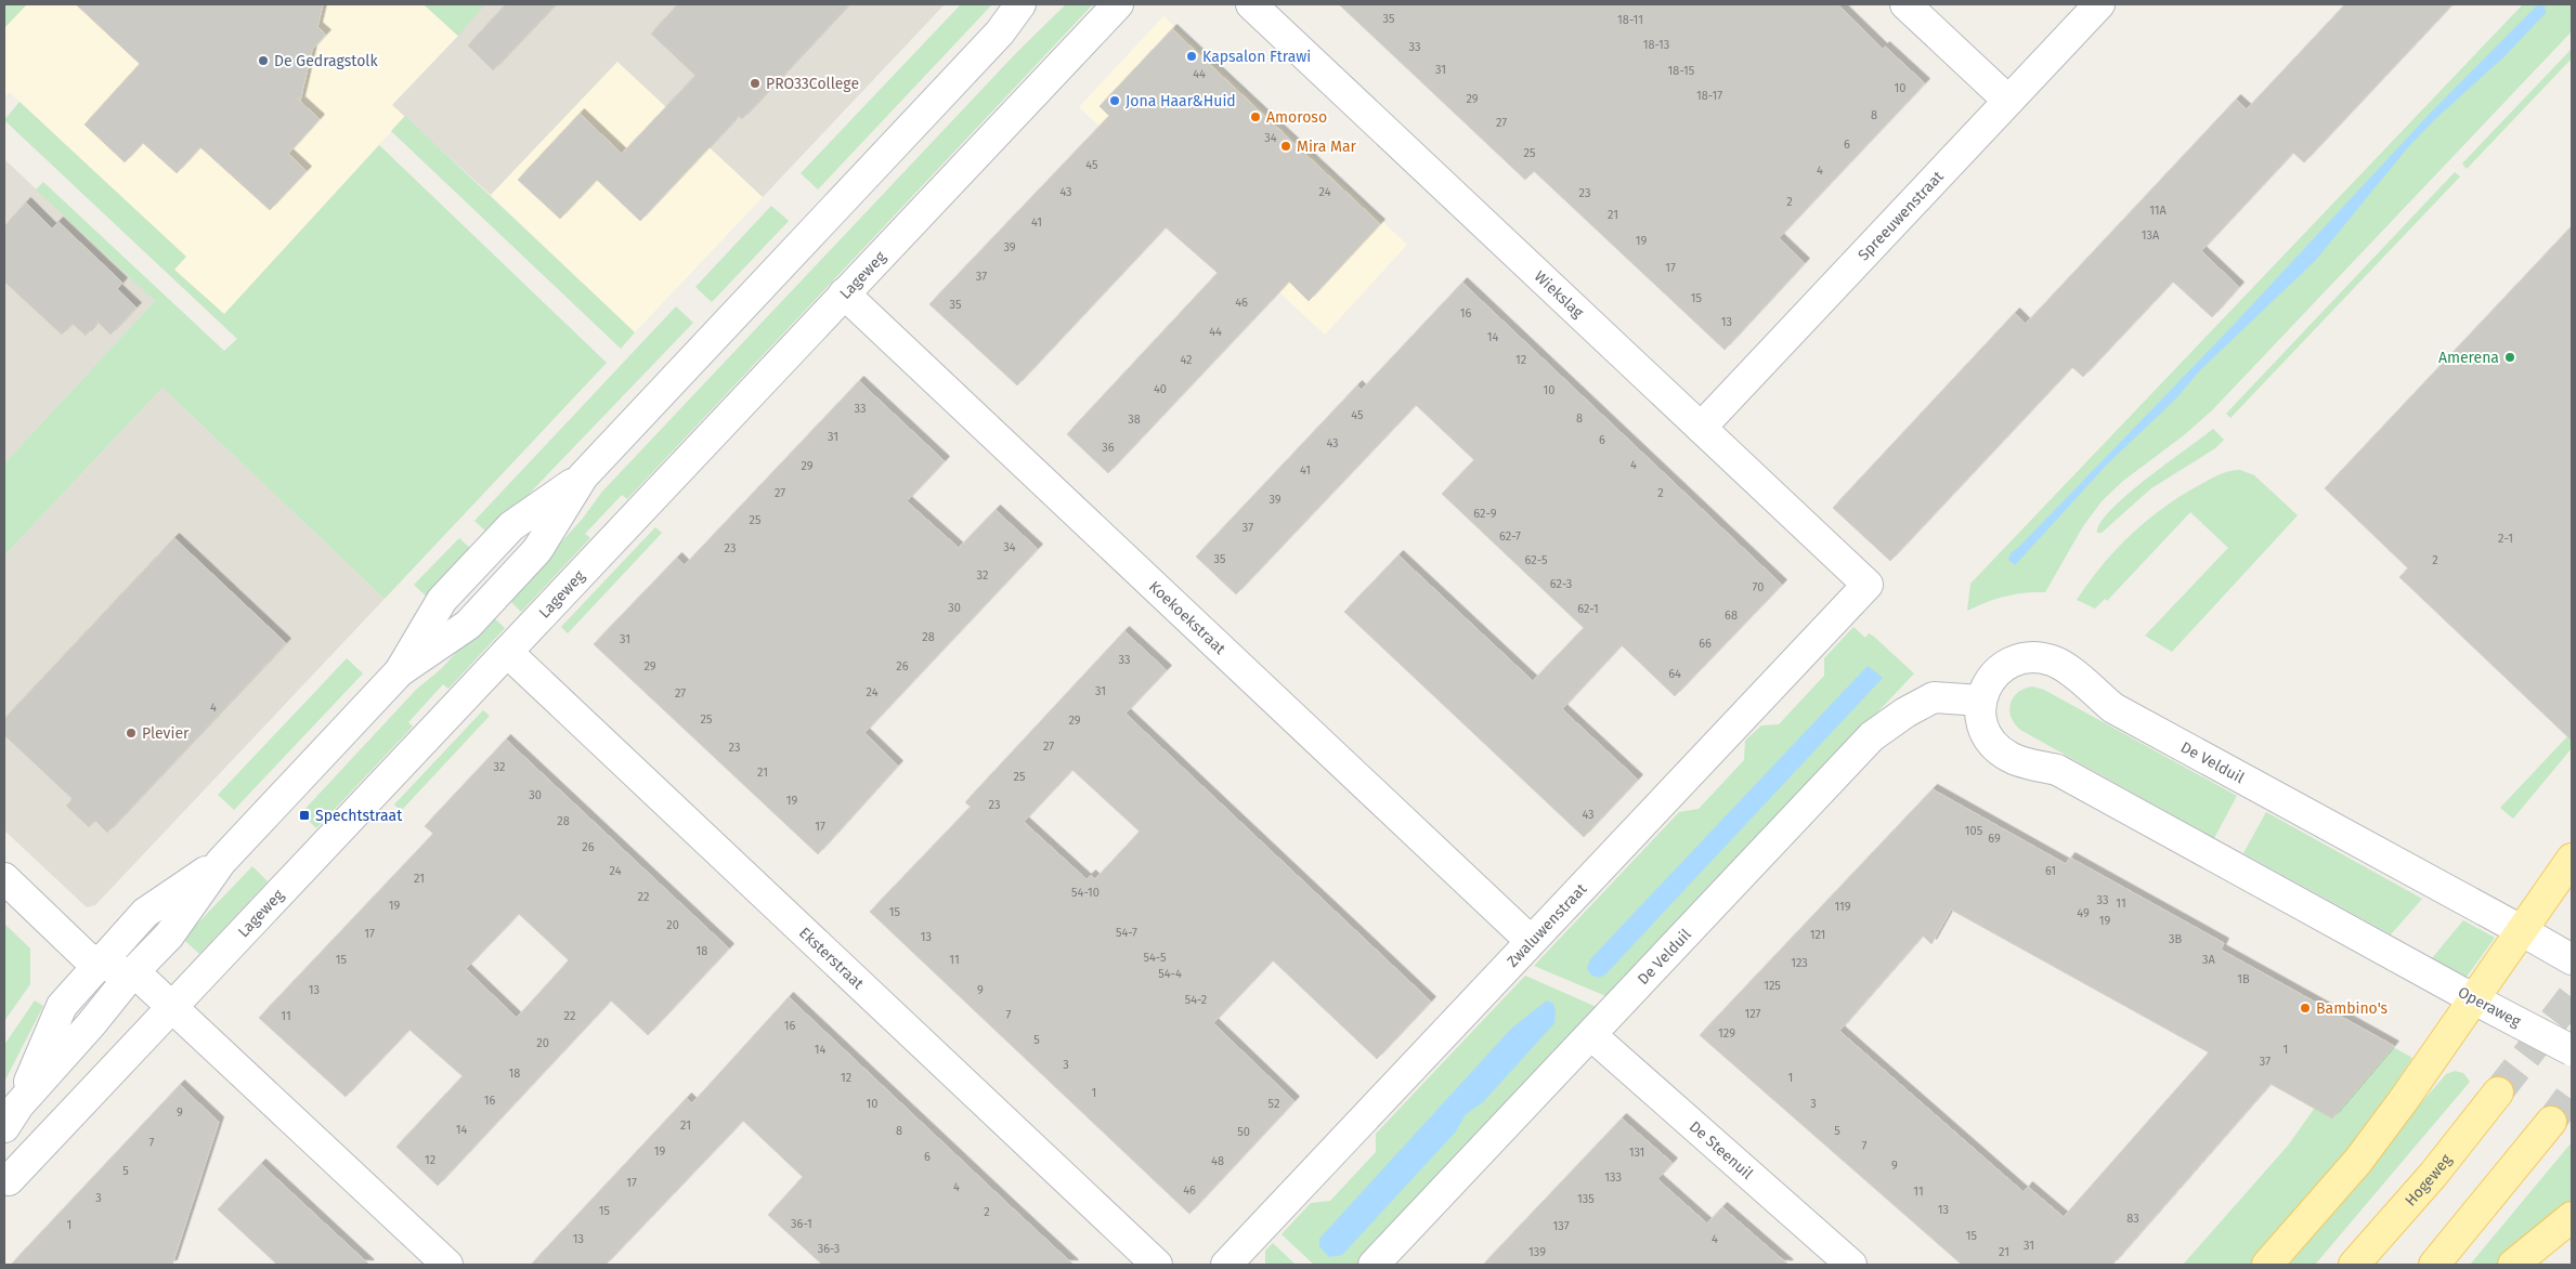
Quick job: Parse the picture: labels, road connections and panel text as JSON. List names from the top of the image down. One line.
{"streets":{"main road":["Hogeweg"],"street":["Spreeuwenstraat","Lageweg","Wiekslag","Koekoekstraat","De Velduil","Zwaluwenstraat","Eksterstraat","Operaweg","De Steenuil"]},"crossings":[["Spreeuwenstraat","Wiekslag"],["Lageweg","Koekoekstraat"],["Lageweg","Eksterstraat"],["Wiekslag","Zwaluwenstraat"],["Koekoekstraat","Zwaluwenstraat"],["De Velduil","Operaweg"],["De Velduil","De Steenuil"]],"places":{"other":["Kapsalon Ftrawi","De Gedragstolk","PRO33College","Jona Haar&Huid","Amoroso","Mira Mar","Amerena","Plevier","Bambino's"],"transit":["Spechtstraat"]},"house_numbers":["35","18-11","18-13","33","31","18-15","44","10","18-17","29","8","27","34","6","25","45","4","43","24","23","2","11A","21","41","13A","19","39","17","37","15","46","35","16","13","44","14","42","12","40","10","33","45","8","38","31","6","43","36","4","29","41","27","2","39","62-9","25","37","62-7","2-1","34","23","35","62-5","2","32","62-3","70","30","62-1","68","28","31","66","33","29","26","64","31","24","27","4","25","29","27","23","32","21","25","30","19","23","43","28","17","105","69","26","24","61","21","54-10","22","33","11","19","119","15","49","19","20","54-7","17","121","13","3B","18","54-5","15","11","3A","123","54-4","1B","125","13","9","54-2","127","7","11","22","16","129","5","20","14","1","37","3","18","12","1","1","16","10","52","3","9","21","14","8","5","50","7","7","19","131","6","12","48","9","5","133","17","4","46","11","3","135","13","15","2","83","36-1","1","137","15","13","4","31","36-3","139","21"]}
